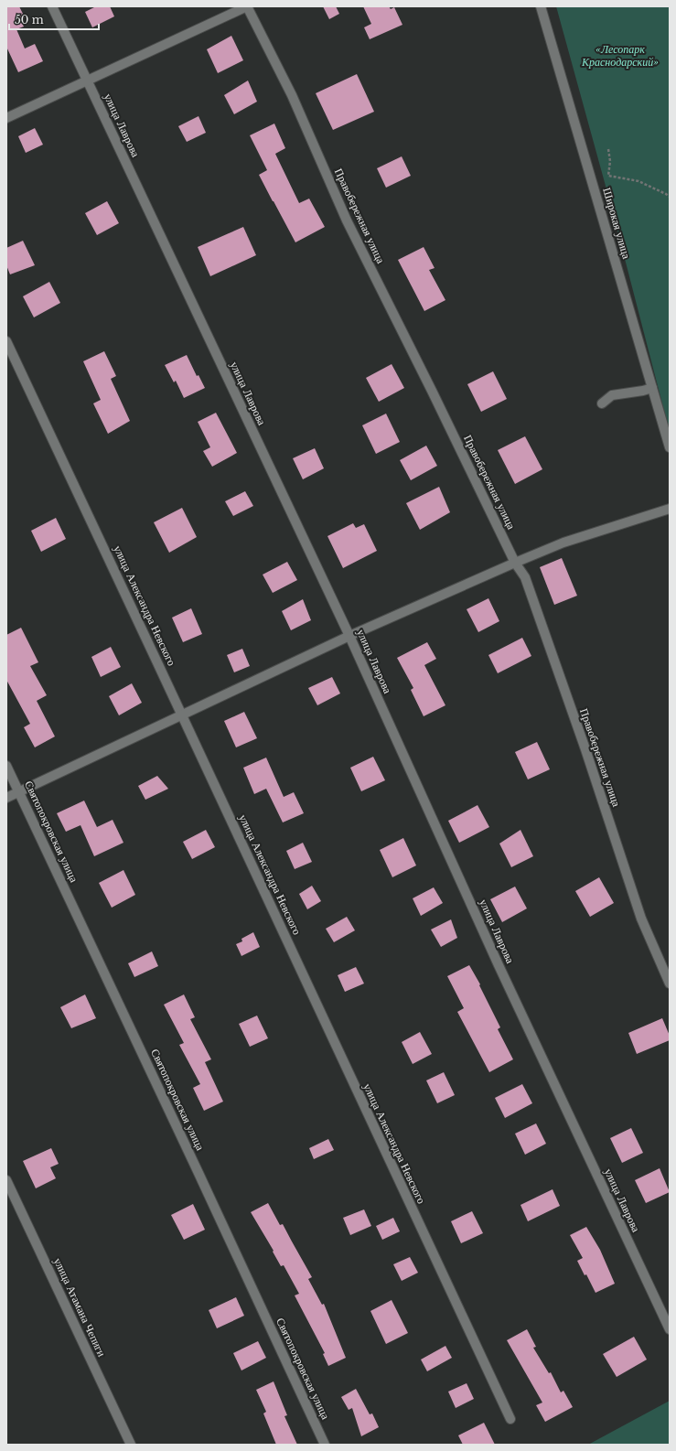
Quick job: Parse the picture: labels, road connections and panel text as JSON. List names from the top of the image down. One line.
{"streets":{"street":["улица Лаврова","Правобережная улица","Широкая улица","улица Александра Невского","Святопокровская улица","улица Атамана Чепиги"]},"parks":["«Лесопарк Краснодарский»"],"scale_bar":"50 m"}
